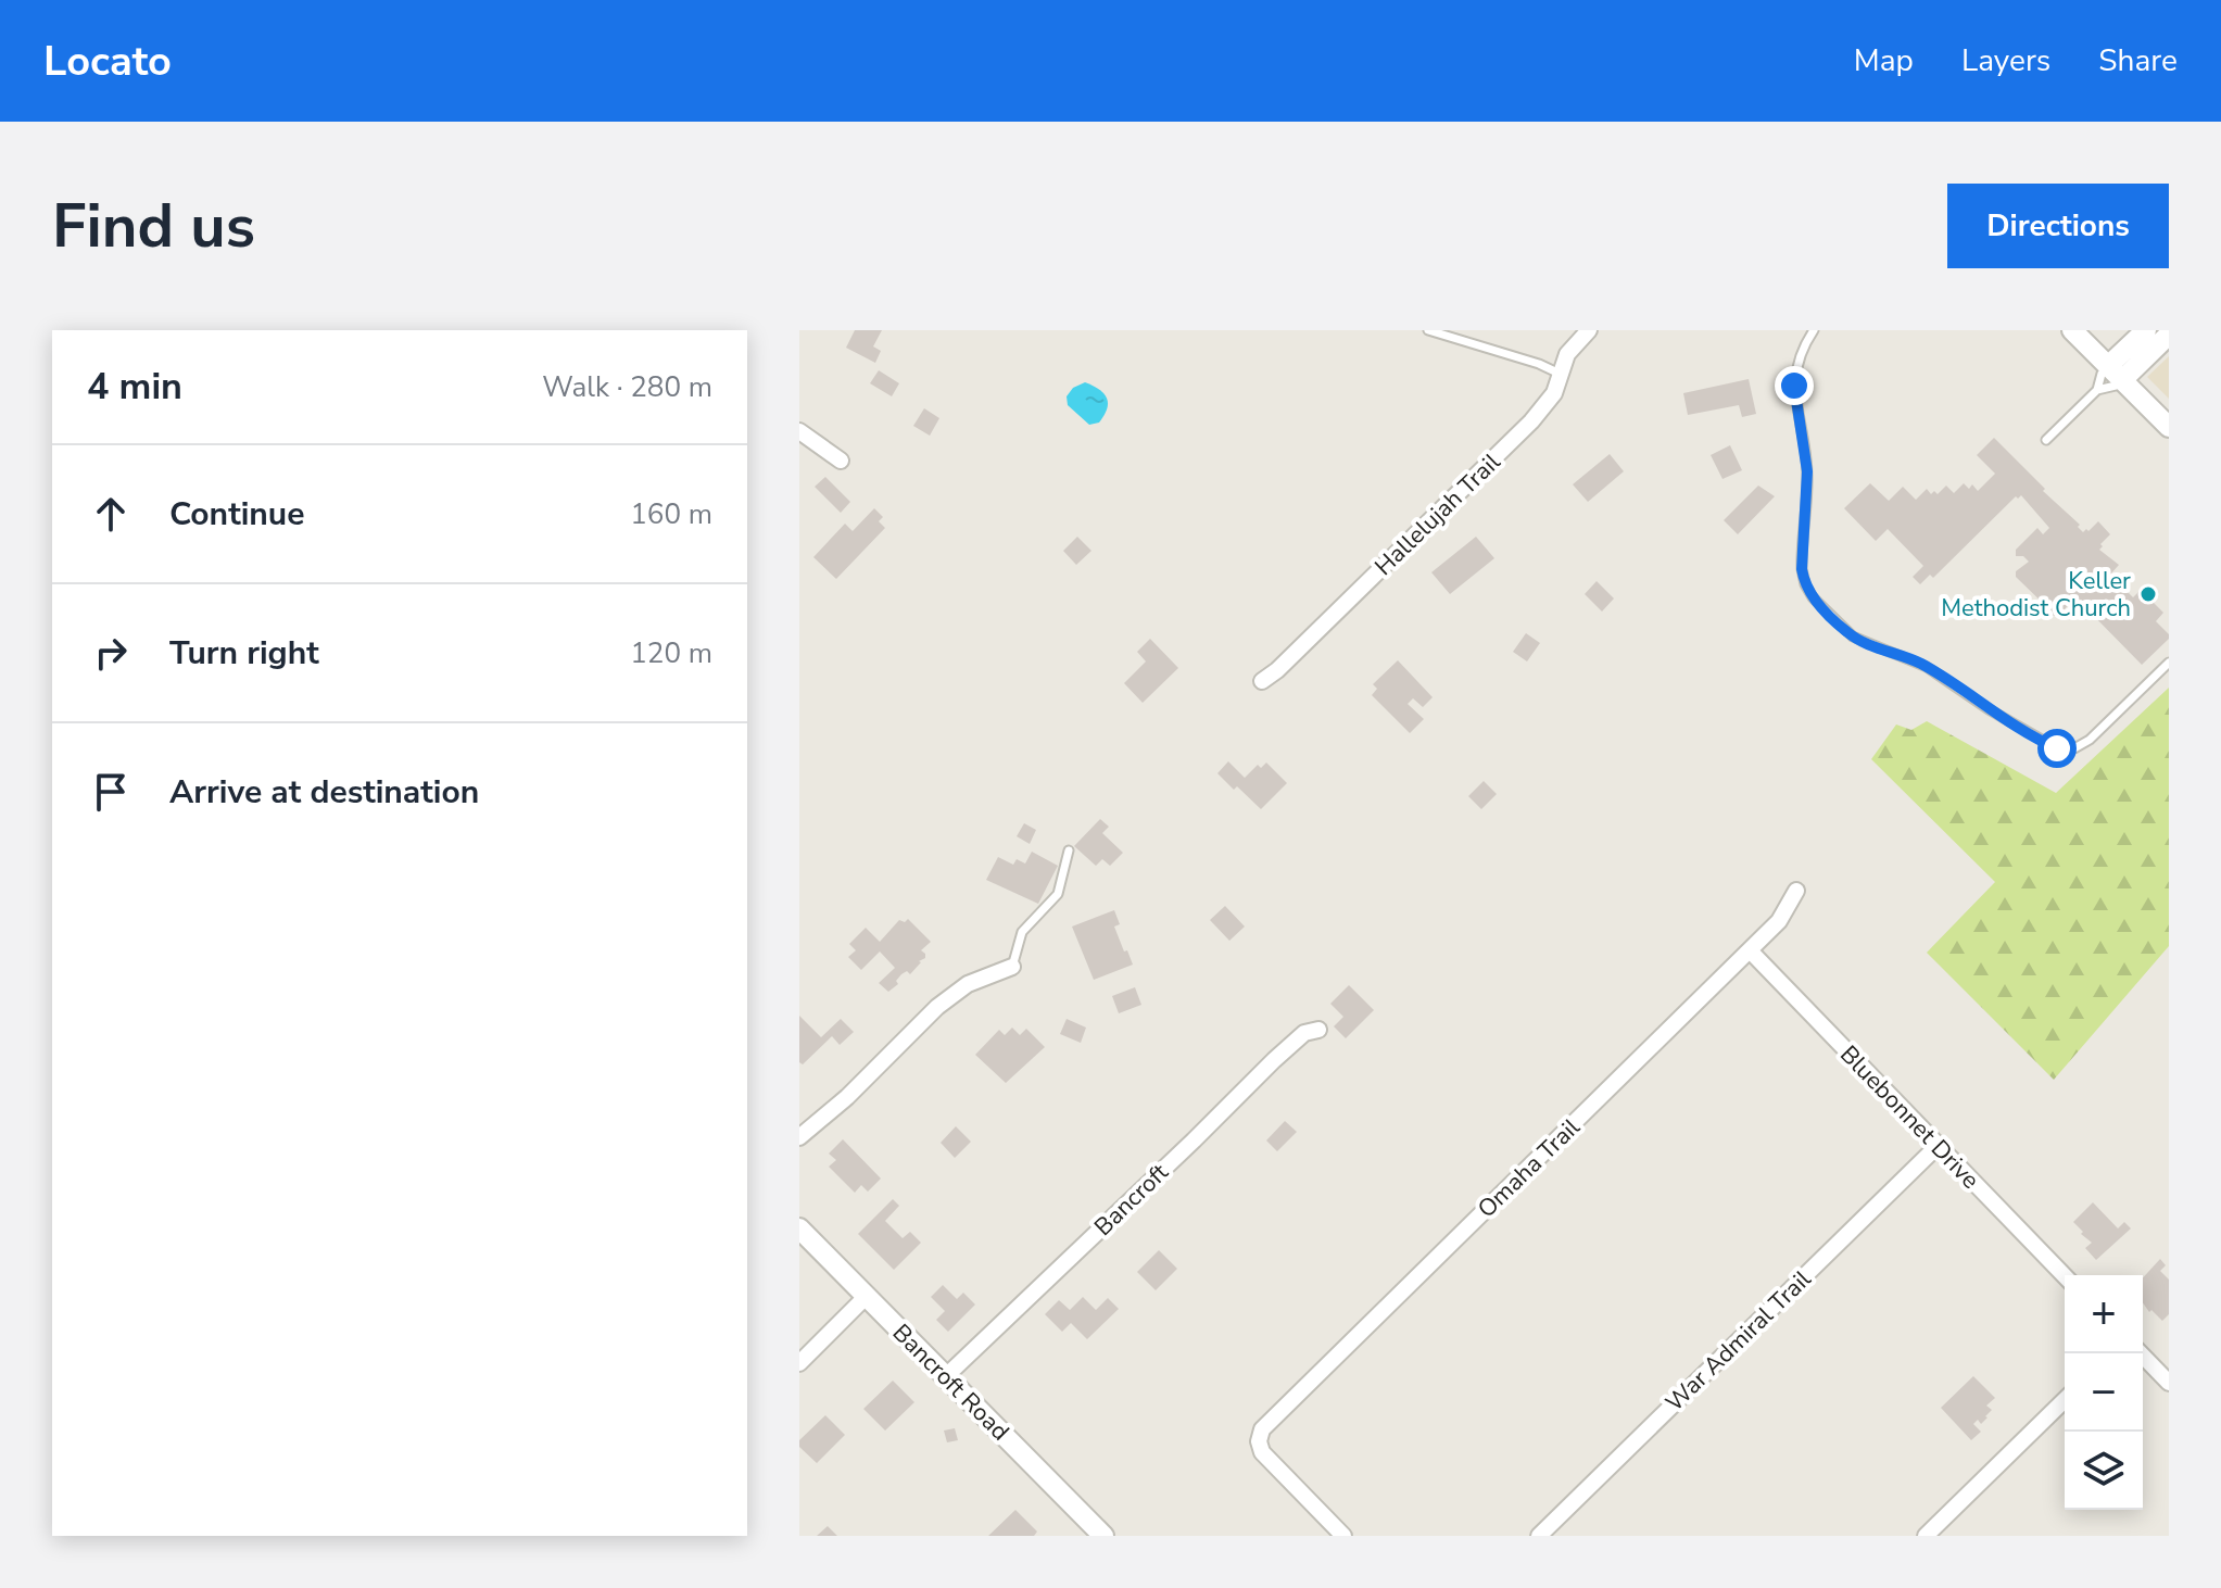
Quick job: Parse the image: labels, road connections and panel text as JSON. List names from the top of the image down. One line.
{"streets":{"street":["Hallelujah Trail","Bluebonnet Drive","Omaha Trail","Bancroft","War Admiral Trail","Bancroft Road"]},"crossings":[["Bluebonnet Drive","Omaha Trail"],["Bluebonnet Drive","War Admiral Trail"],["Bancroft","Bancroft Road"]],"places":["Keller Methodist Church"],"page":{"header":"Locato","nav":["Map","Layers","Share"],"buttons":"Directions","title":"Find us","heading":["4 min","Walk · 280 m"],"list":[["Continue","160 m"],["Turn right","120 m"],"Arrive at destination"],"map_buttons":["+","−"]}}
